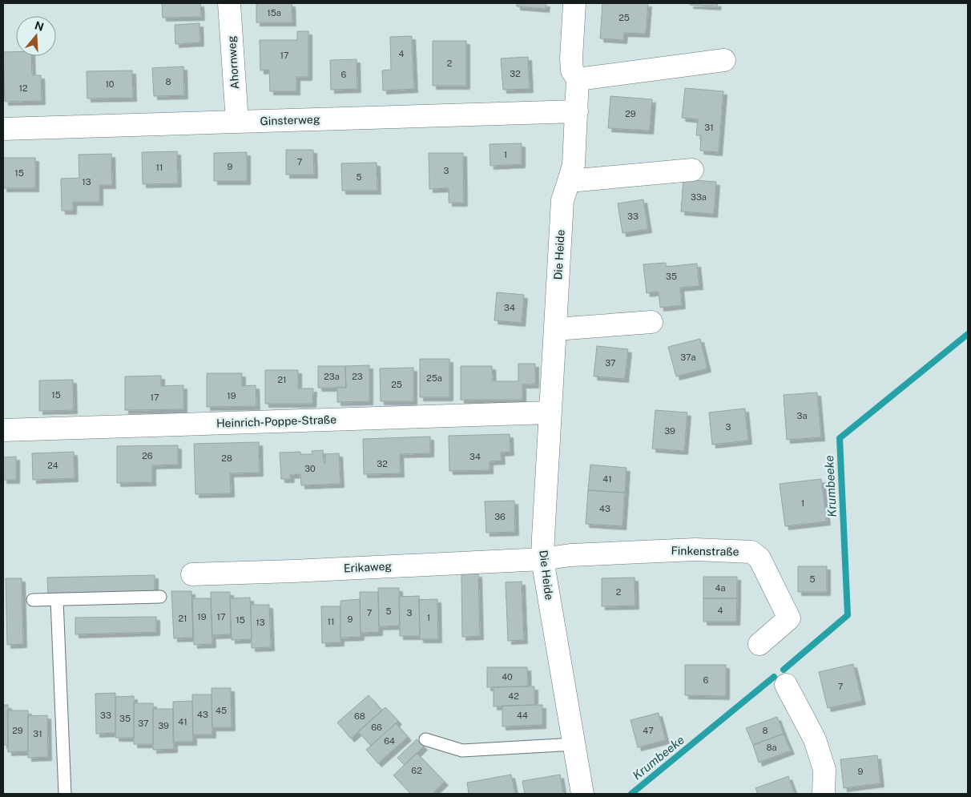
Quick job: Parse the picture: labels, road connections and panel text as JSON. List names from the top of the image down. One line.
{"streets":{"street":["Ahornweg","Ginsterweg","Die Heide","Heinrich-Poppe-Straße","Finkenstraße","Erikaweg"]},"crossings":[["Ahornweg","Ginsterweg"],["Ginsterweg","Die Heide"],["Die Heide","Heinrich-Poppe-Straße"],["Die Heide","Finkenstraße"],["Die Heide","Erikaweg"],["Finkenstraße","Erikaweg"]],"water":["Krumbeeke"],"house_numbers":["15a","25","4","17","2","32","6","8","10","12","29","31","1","7","9","11","3","15","5","13","33a","33","35","34","37a","37","23a","23","25a","21","25","15","19","17","3a","3","39","26","34","28","32","24","30","41","1","43","36","5","4a","2","4","5","7","3","19","17","1","21","9","15","11","13","40","6","7","42","45","43","33","44","68","35","41","37","39","66","29","47","8","31","64","8a","62","9"],"north":"top"}
